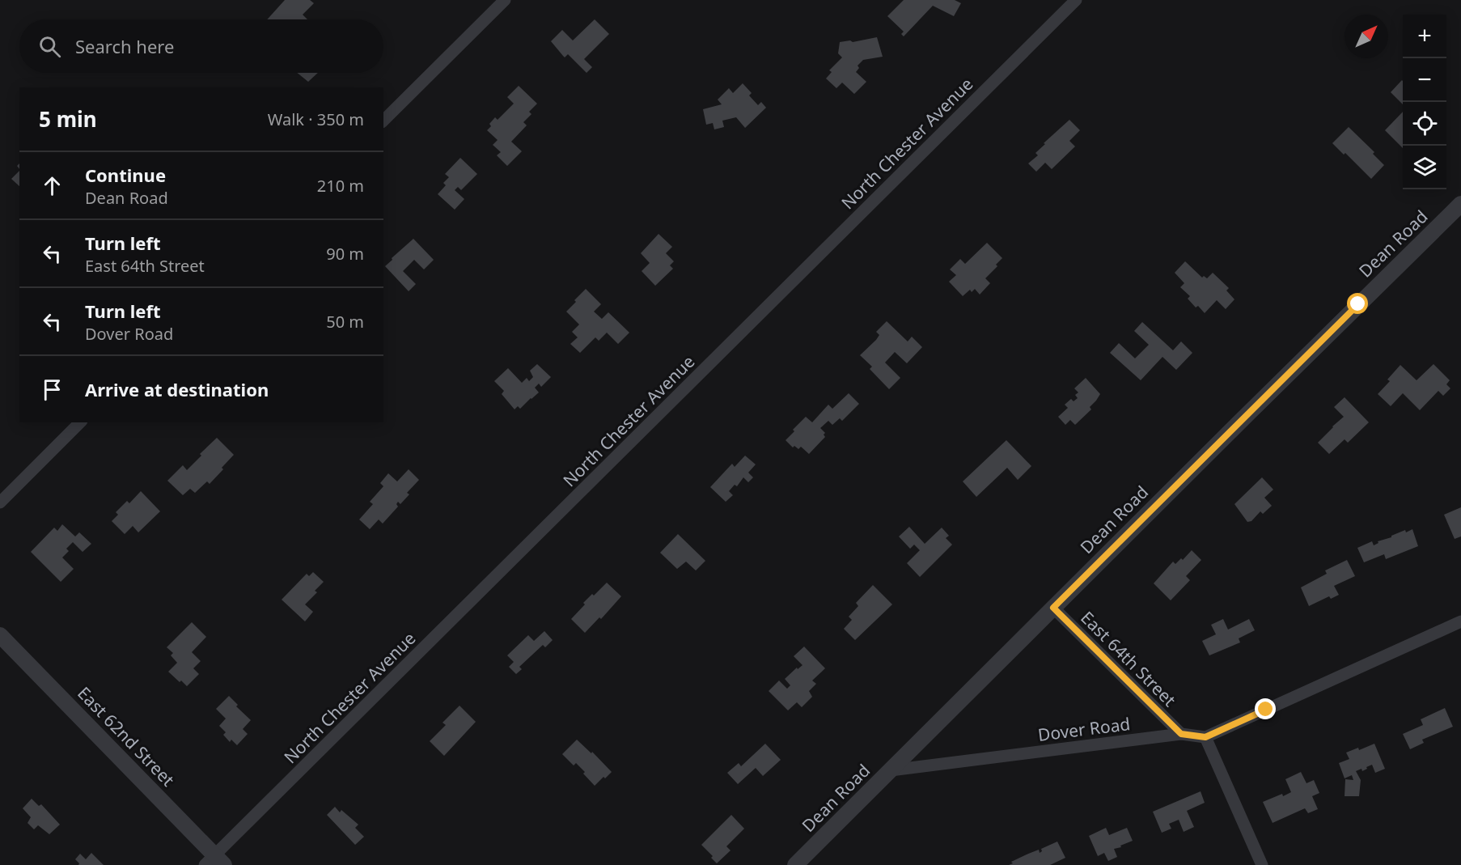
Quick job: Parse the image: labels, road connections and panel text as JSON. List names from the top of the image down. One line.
{"streets":{"street":["North Chester Avenue","Dean Road","East 64th Street","Dover Road","East 62nd Street"]},"crossings":[["North Chester Avenue","East 62nd Street"],["Dean Road","East 64th Street"],["Dean Road","Dover Road"],["East 64th Street","Dover Road"]],"north":"top right","page":{"map_buttons":["+","−"],"search":"Search here","heading":["5 min","Walk · 350 m"],"list":[["Continue","Dean Road","210 m"],["Turn left","East 64th Street","90 m"],["Turn left","Dover Road","50 m"],"Arrive at destination"]}}
